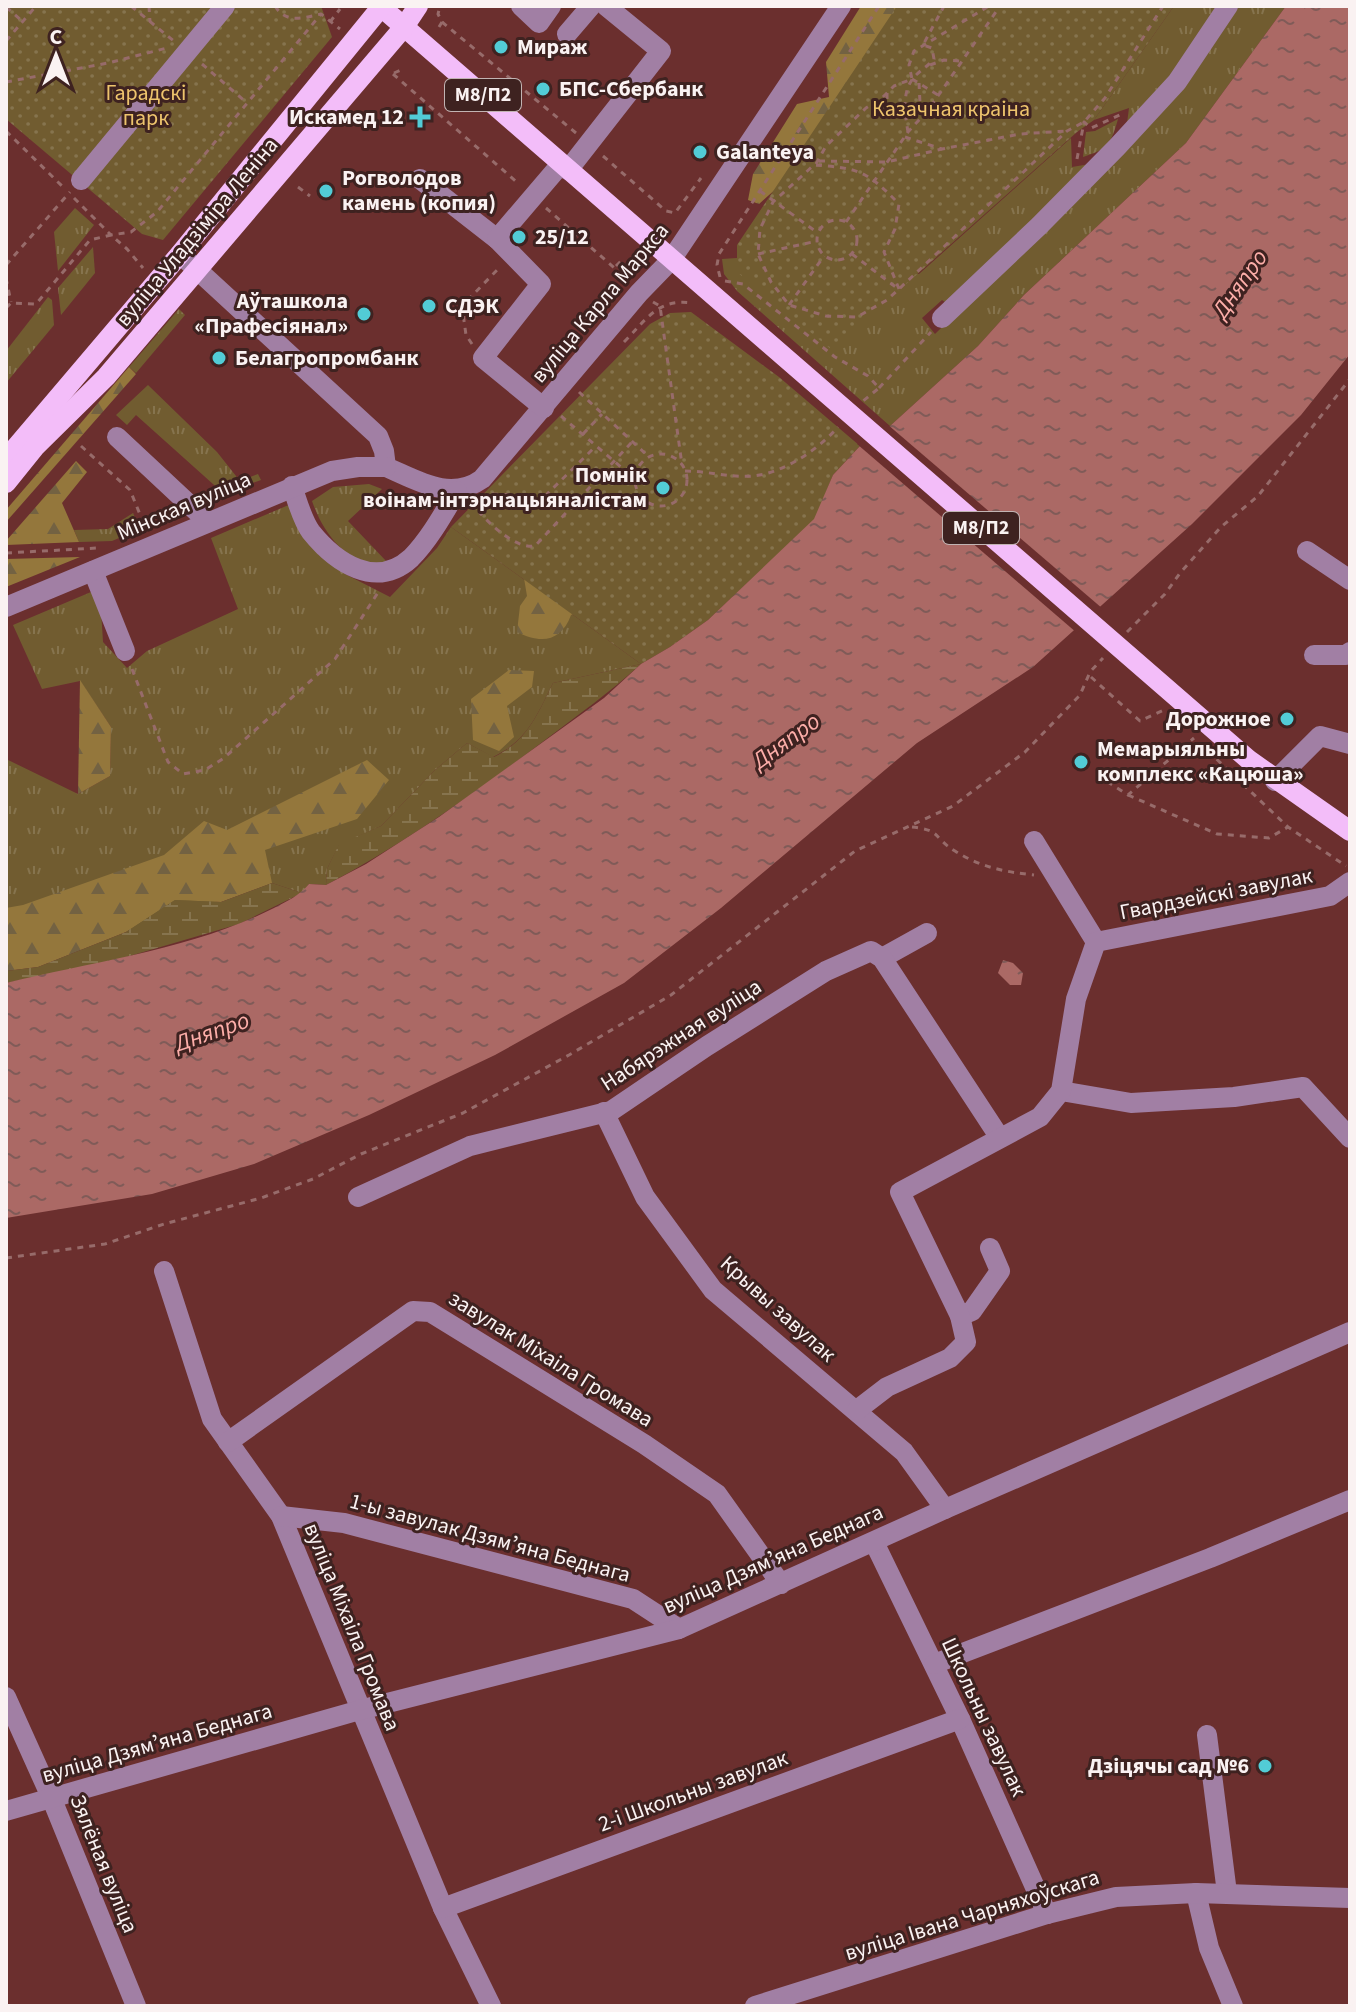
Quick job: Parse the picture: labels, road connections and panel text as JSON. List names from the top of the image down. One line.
{"streets":{"main road":["М8/П2","вуліца Уладзіміра Леніна"],"street":["вуліца Карла Маркса","Мінская вуліца","Гвардзейскі завулак","Набярэжная вуліца","Крывы завулак","завулак Міхаіла Громава","1-ы завулак Дзямʼяна Беднага","вуліца Дзямʼяна Беднага","вуліца Міхаіла Громава","Школьны завулак","2-і Школьны завулак","Зялёная вуліца","вуліца Івана Чарняхоўскага"]},"crossings":[["М8/П2","вуліца Уладзіміра Леніна"],["М8/П2","вуліца Карла Маркса"],["Набярэжная вуліца","Крывы завулак"],["Крывы завулак","вуліца Дзямʼяна Беднага"],["завулак Міхаіла Громава","вуліца Дзямʼяна Беднага"],["завулак Міхаіла Громава","вуліца Міхаіла Громава"],["1-ы завулак Дзямʼяна Беднага","вуліца Дзямʼяна Беднага"],["1-ы завулак Дзямʼяна Беднага","вуліца Міхаіла Громава"],["вуліца Дзямʼяна Беднага","вуліца Міхаіла Громава"],["вуліца Дзямʼяна Беднага","Школьны завулак"],["вуліца Дзямʼяна Беднага","Зялёная вуліца"],["вуліца Міхаіла Громава","2-і Школьны завулак"],["Школьны завулак","2-і Школьны завулак"],["Школьны завулак","вуліца Івана Чарняхоўскага"]],"water":["Дняпро"],"parks":["Гарадскі парк","Казачная краіна"],"places":{"other":["Мираж","БПС-Сбербанк","Galanteya","Рогволодов камень (копия)","25/12","СДЭК","Аўташкола «Прафесіянал»","Белагропромбанк","Помнік воінам-інтэрнацыяналістам","Дорожное","Мемарыяльны комплекс «Кацюша»","Дзіцячы сад №6"],"health":["Искамед 12"]},"north":"top"}
